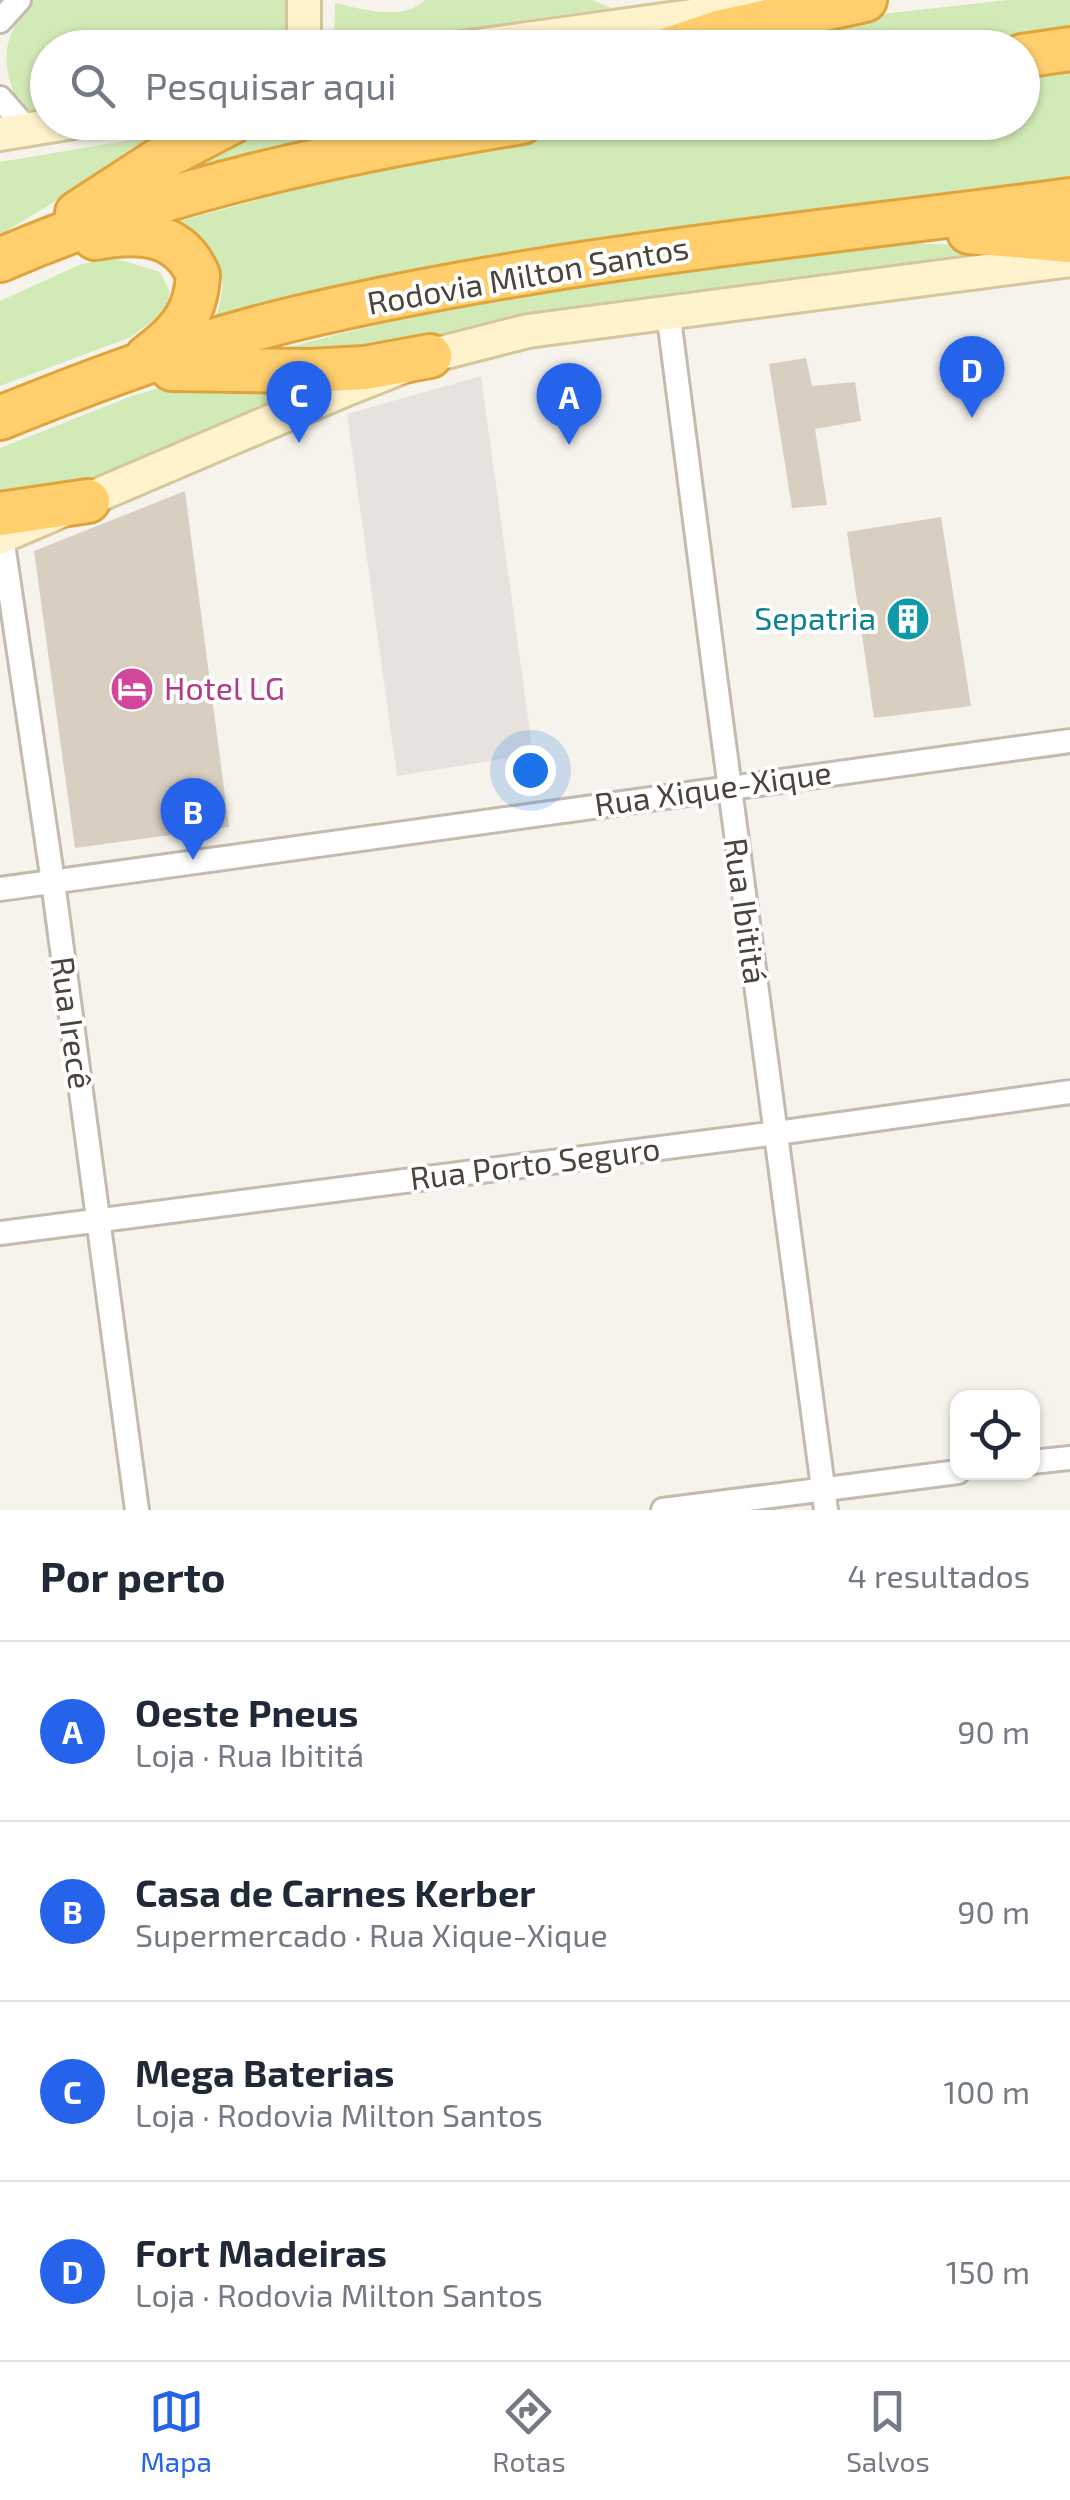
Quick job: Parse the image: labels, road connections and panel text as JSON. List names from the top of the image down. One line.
{"streets":{"highway":["Rodovia Milton Santos"],"street":["Rua Xique-Xique","Rua Ibititá","Rua Irecê","Rua Porto Seguro"]},"crossings":[["Rua Xique-Xique","Rua Ibititá"],["Rua Xique-Xique","Rua Irecê"],["Rua Ibititá","Rua Porto Seguro"],["Rua Irecê","Rua Porto Seguro"]],"places":{"building":["Sepatria"],"hotel":["Hotel LG"]},"page":{"search":"Pesquisar aqui","pins":["D","C","A","B"],"heading":["Por perto","4 resultados"],"list":[{"mark":"A","name":"Oeste Pneus","note":"Loja · Rua Ibititá","value":"90 m"},{"mark":"B","name":"Casa de Carnes Kerber","note":"Supermercado · Rua Xique-Xique","value":"90 m"},{"mark":"C","name":"Mega Baterias","note":"Loja · Rodovia Milton Santos","value":"100 m"},{"mark":"D","name":"Fort Madeiras","note":"Loja · Rodovia Milton Santos","value":"150 m"}],"nav":["Mapa","Rotas","Salvos"]}}
